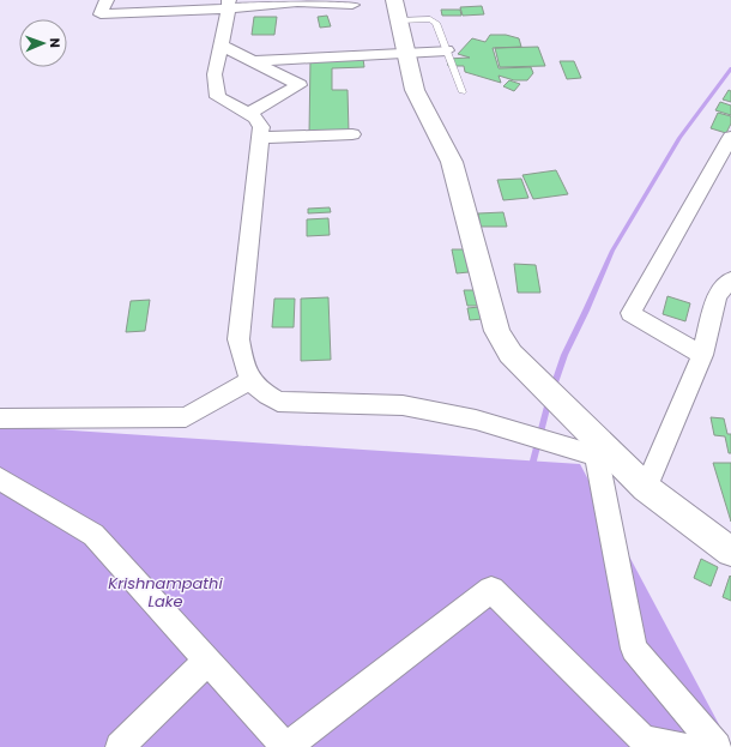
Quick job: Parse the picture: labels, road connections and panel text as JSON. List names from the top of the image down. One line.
{"water":["Krishnampathi Lake"],"north":"right"}
